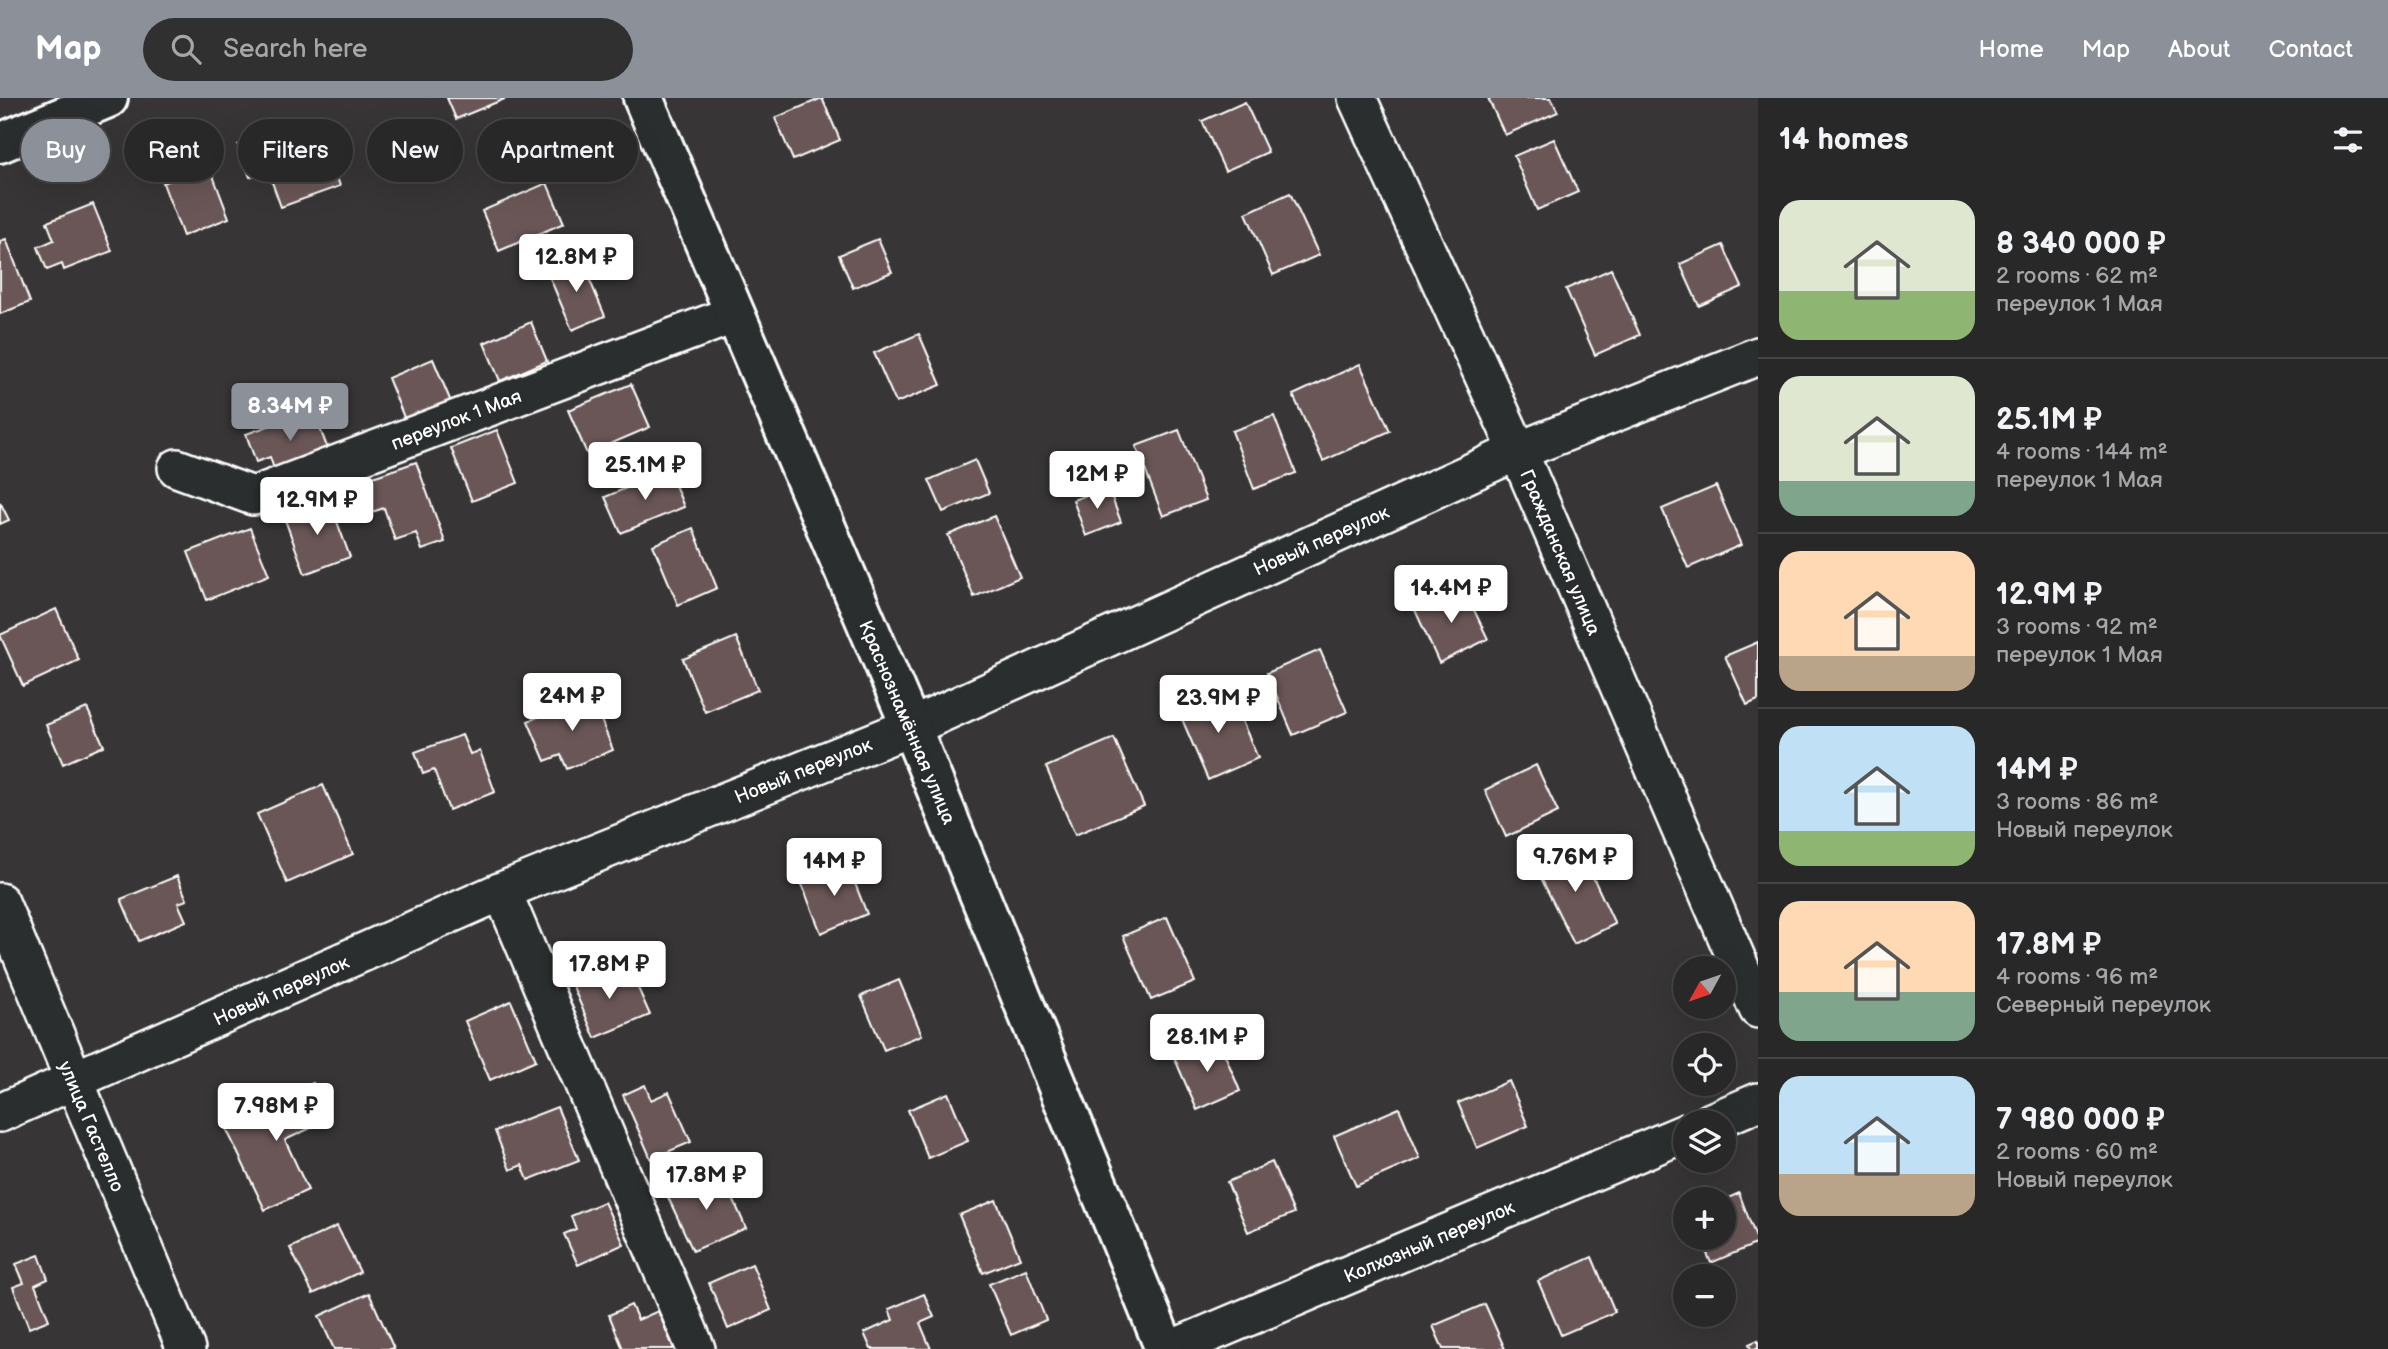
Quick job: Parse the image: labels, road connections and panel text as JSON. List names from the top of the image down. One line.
{"streets":{"main road":["Краснознамённая улица"],"street":["переулок 1 Мая","Новый переулок","Гражданская улица","улица Гастелло","Колхозный переулок"]},"crossings":[["переулок 1 Мая","Краснознамённая улица"],["Новый переулок","Гражданская улица"],["Новый переулок","Краснознамённая улица"],["Новый переулок","улица Гастелло"]],"north":"bottom left","page":{"header":"Map","search":"Search here","nav":["Home","Map","About","Contact"],"heading":"14 homes","chip":["Buy","Rent","Filters","New","Apartment"],"list":[{"name":"8 340 000 ₽","note":"2 rooms · 62 m² · переулок 1 Мая"},{"name":"25.1M ₽","note":"4 rooms · 144 m² · переулок 1 Мая"},{"name":"12.9M ₽","note":"3 rooms · 92 m² · переулок 1 Мая"},{"name":"14M ₽","note":"3 rooms · 86 m² · Новый переулок"},{"name":"17.8M ₽","note":"4 rooms · 96 m² · Северный переулок"},{"name":"7 980 000 ₽","note":"2 rooms · 60 m² · Новый переулок"}],"price":["12.8M ₽","8.34M ₽","25.1M ₽","12M ₽","12.9M ₽","14.4M ₽","24M ₽","23.9M ₽","9.76M ₽","14M ₽","17.8M ₽","28.1M ₽","7.98M ₽","17.8M ₽"],"map_buttons":["+","−"]}}
